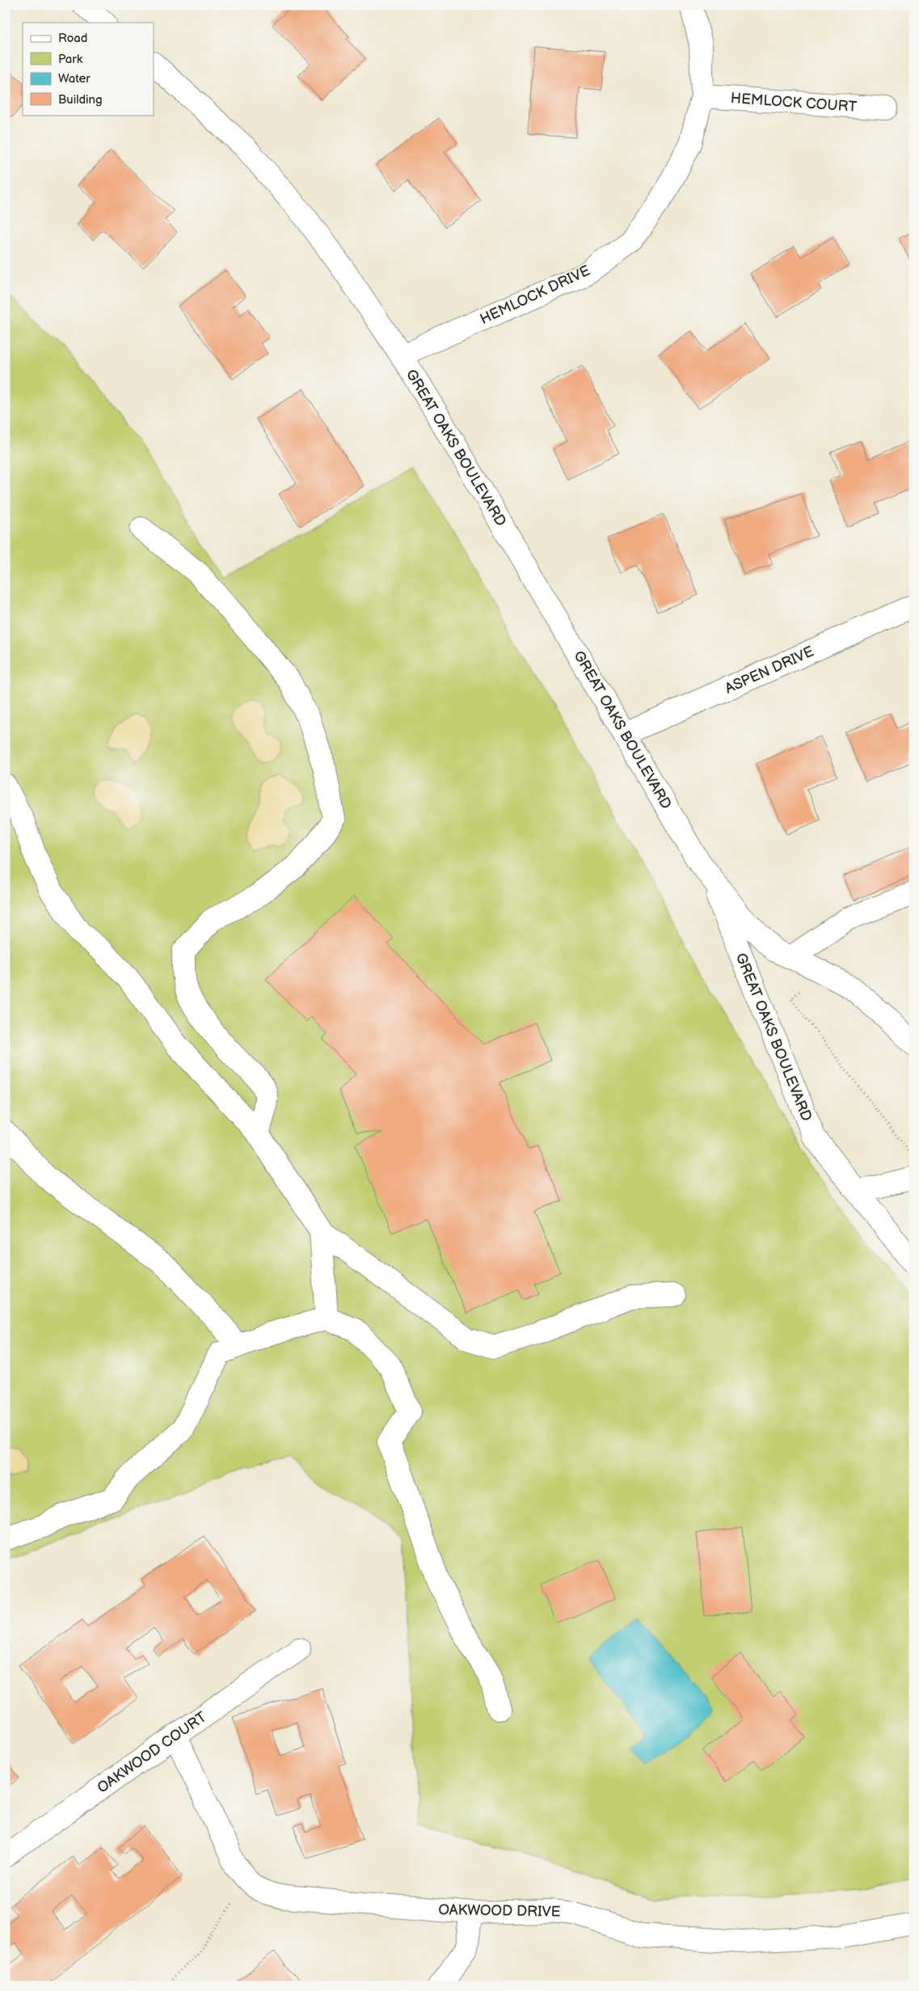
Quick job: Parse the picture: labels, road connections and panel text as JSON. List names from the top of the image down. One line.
{"streets":{"street":["HEMLOCK COURT","HEMLOCK DRIVE","GREAT OAKS BOULEVARD","ASPEN DRIVE","OAKWOOD COURT","OAKWOOD DRIVE"]},"crossings":[["HEMLOCK COURT","HEMLOCK DRIVE"],["HEMLOCK DRIVE","GREAT OAKS BOULEVARD"],["GREAT OAKS BOULEVARD","ASPEN DRIVE"],["OAKWOOD COURT","OAKWOOD DRIVE"]],"legend":["Road","Park","Water","Building"]}
